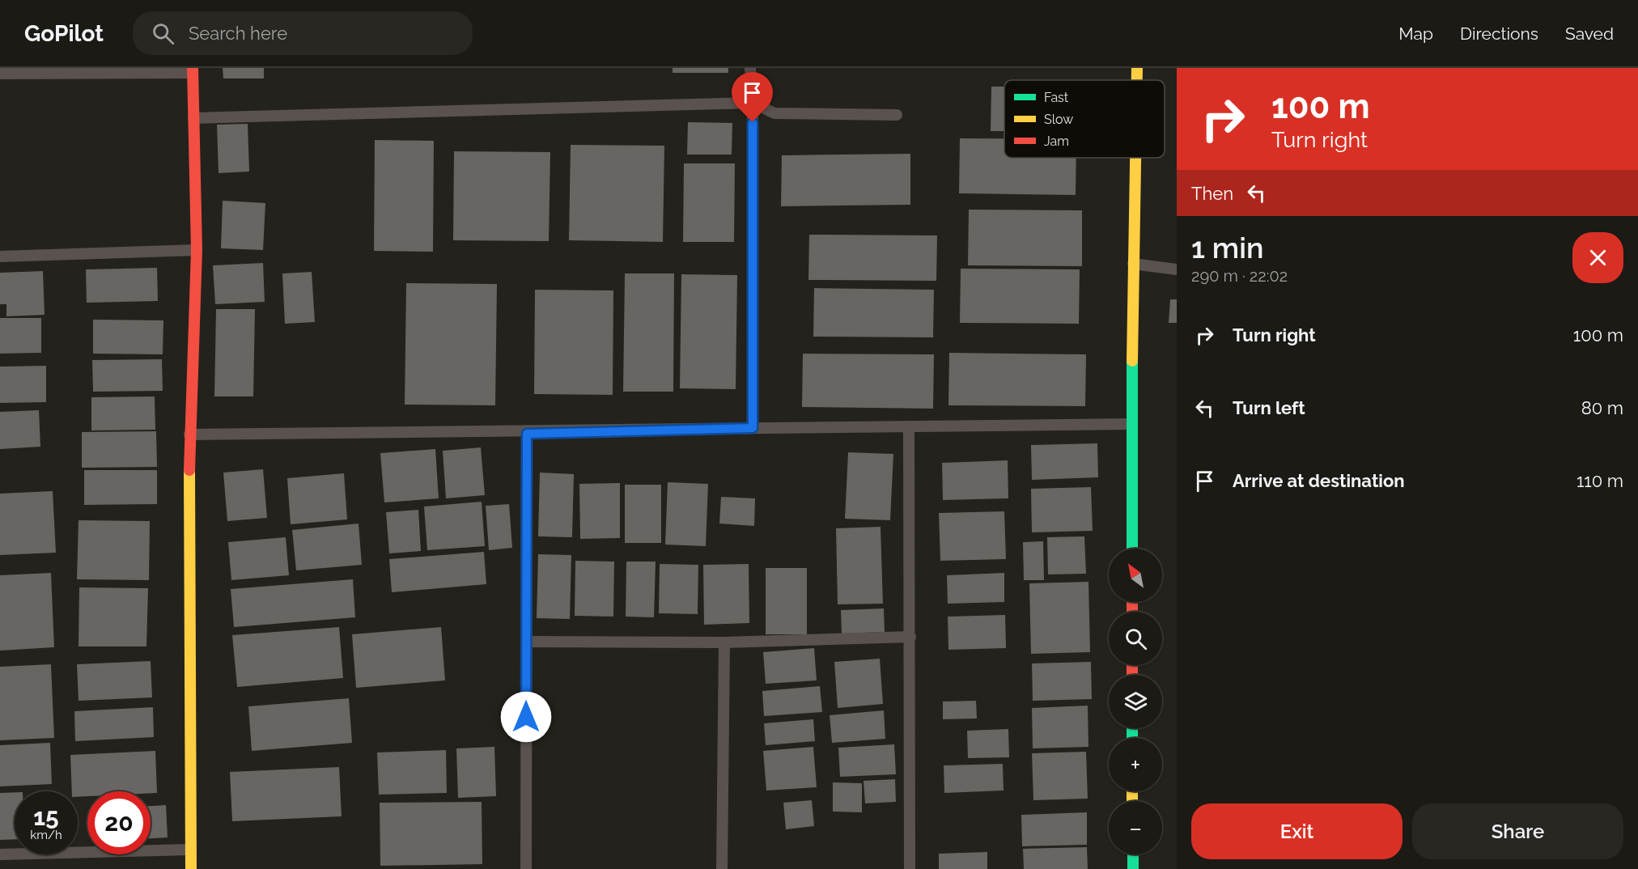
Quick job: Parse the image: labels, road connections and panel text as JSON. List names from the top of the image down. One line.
{"legend":["Fast","Slow","Jam"],"north":"top left","page":{"header":"GoPilot","search":"Search here","nav":["Map","Directions","Saved"],"turn":["100 m","Turn right"],"then":"Then","heading":["1 min","290 m · 22:02"],"list":[{"name":"Turn right","value":"100 m"},{"name":"Turn left","value":"80 m"},{"name":"Arrive at destination","value":"110 m"}],"map_buttons":["+","−"],"speed":"15 km/h","limit":"20","buttons":["Exit","Share"]}}
